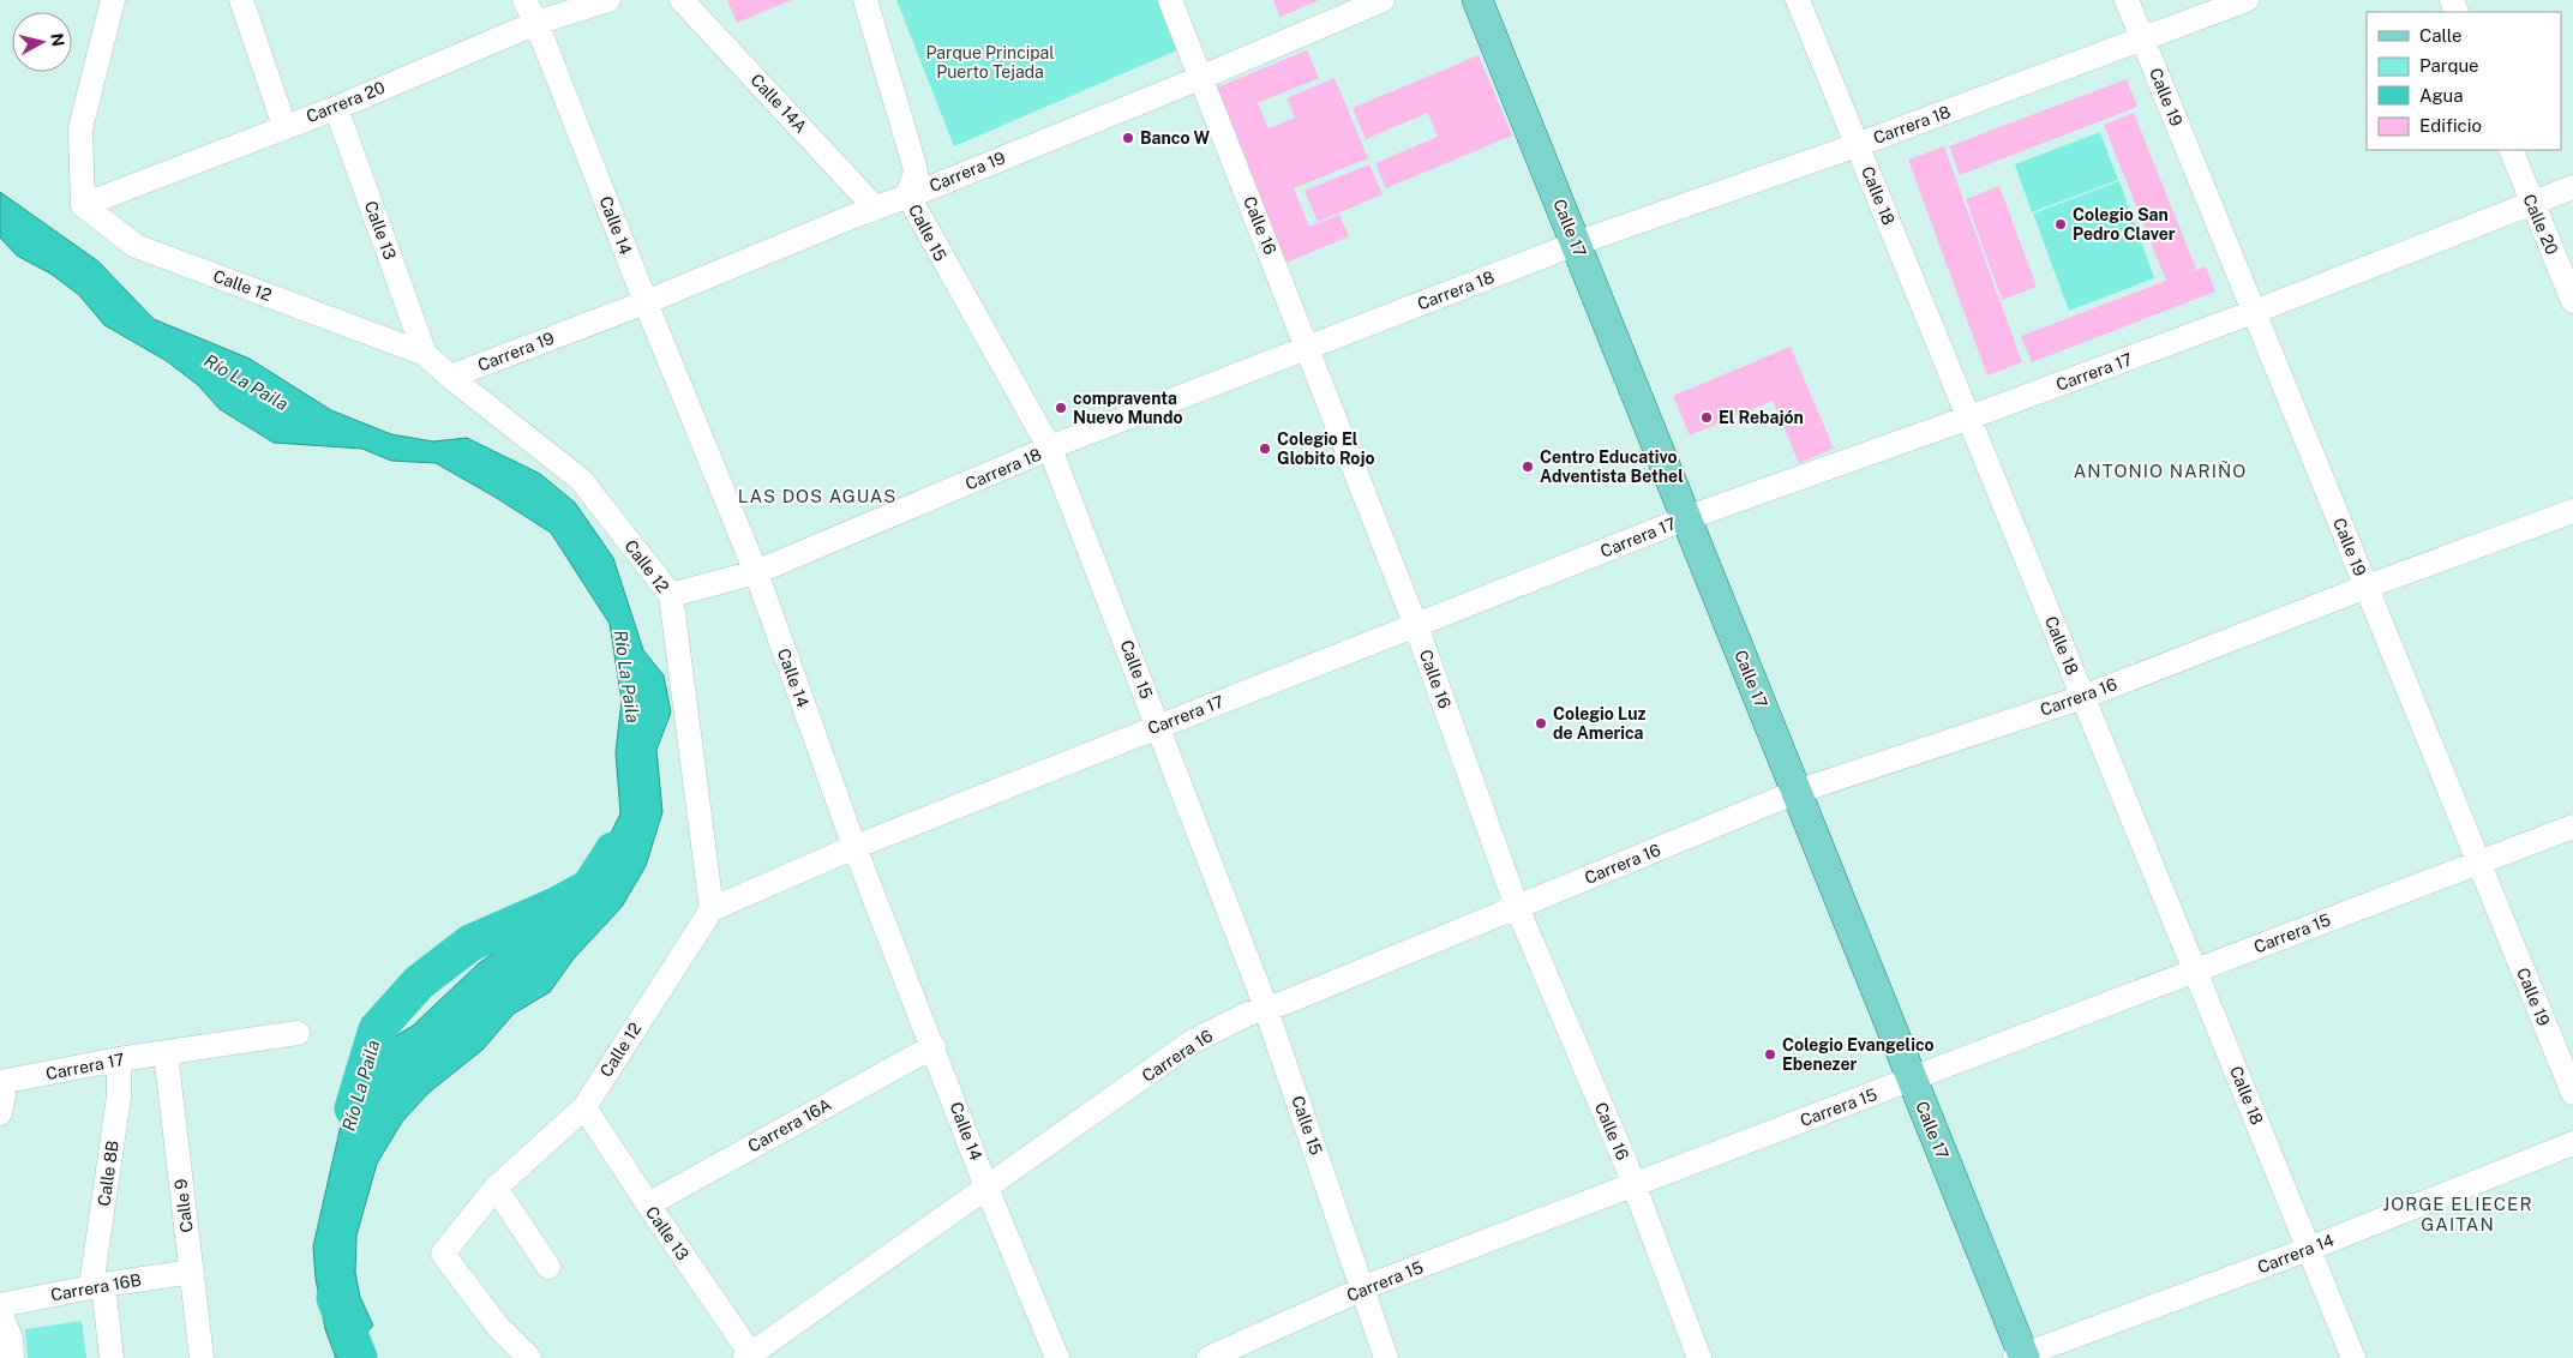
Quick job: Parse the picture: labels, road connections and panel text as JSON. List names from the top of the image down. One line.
{"streets":{"main road":["Calle 17"],"street":["Calle 19","Carrera 20","Calle 14A","Carrera 18","Carrera 19","Calle 18","Calle 20","Calle 14","Calle 16","Calle 13","Calle 15","Calle 12","Carrera 17","Carrera 16","Carrera 15","Carrera 16A","Calle 8B","Calle 9","Carrera 14","Carrera 16B"]},"crossings":[["Calle 19","Carrera 18"],["Calle 19","Carrera 17"],["Calle 19","Carrera 16"],["Calle 19","Carrera 15"],["Carrera 20","Calle 14"],["Carrera 20","Calle 13"],["Carrera 20","Calle 12"],["Calle 14A","Carrera 19"],["Carrera 18","Calle 18"],["Carrera 18","Calle 14"],["Carrera 18","Calle 16"],["Carrera 18","Calle 17"],["Carrera 18","Calle 15"],["Carrera 18","Calle 12"],["Carrera 19","Calle 14"],["Carrera 19","Calle 16"],["Carrera 19","Calle 15"],["Carrera 19","Calle 12"],["Calle 18","Carrera 17"],["Calle 18","Carrera 16"],["Calle 18","Carrera 15"],["Calle 18","Carrera 14"],["Calle 20","Carrera 17"],["Calle 14","Carrera 17"],["Calle 14","Carrera 16"],["Calle 14","Carrera 16A"],["Calle 16","Carrera 17"],["Calle 16","Carrera 16"],["Calle 16","Carrera 15"],["Calle 17","Carrera 17"],["Calle 17","Carrera 16"],["Calle 17","Carrera 15"],["Calle 17","Carrera 14"],["Calle 13","Calle 12"],["Calle 13","Carrera 16"],["Calle 13","Carrera 16A"],["Calle 15","Carrera 17"],["Calle 15","Carrera 16"],["Calle 15","Carrera 15"],["Calle 12","Carrera 17"],["Carrera 17","Calle 8B"],["Carrera 17","Calle 9"],["Calle 8B","Carrera 16B"],["Calle 9","Carrera 16B"]],"districts":["ANTONIO NARIÑO","LAS DOS AGUAS","JORGE ELIECER GAITAN"],"water":["Río La Paila"],"parks":["Parque Principal Puerto Tejada"],"places":["Banco W","Colegio San Pedro Claver","compraventa Nuevo Mundo","El Rebajón","Colegio El Globito Rojo","Centro Educativo Adventista Bethel","Colegio Luz de America","Colegio Evangelico Ebenezer"],"legend":["Calle","Parque","Agua","Edificio"],"north":"right"}
